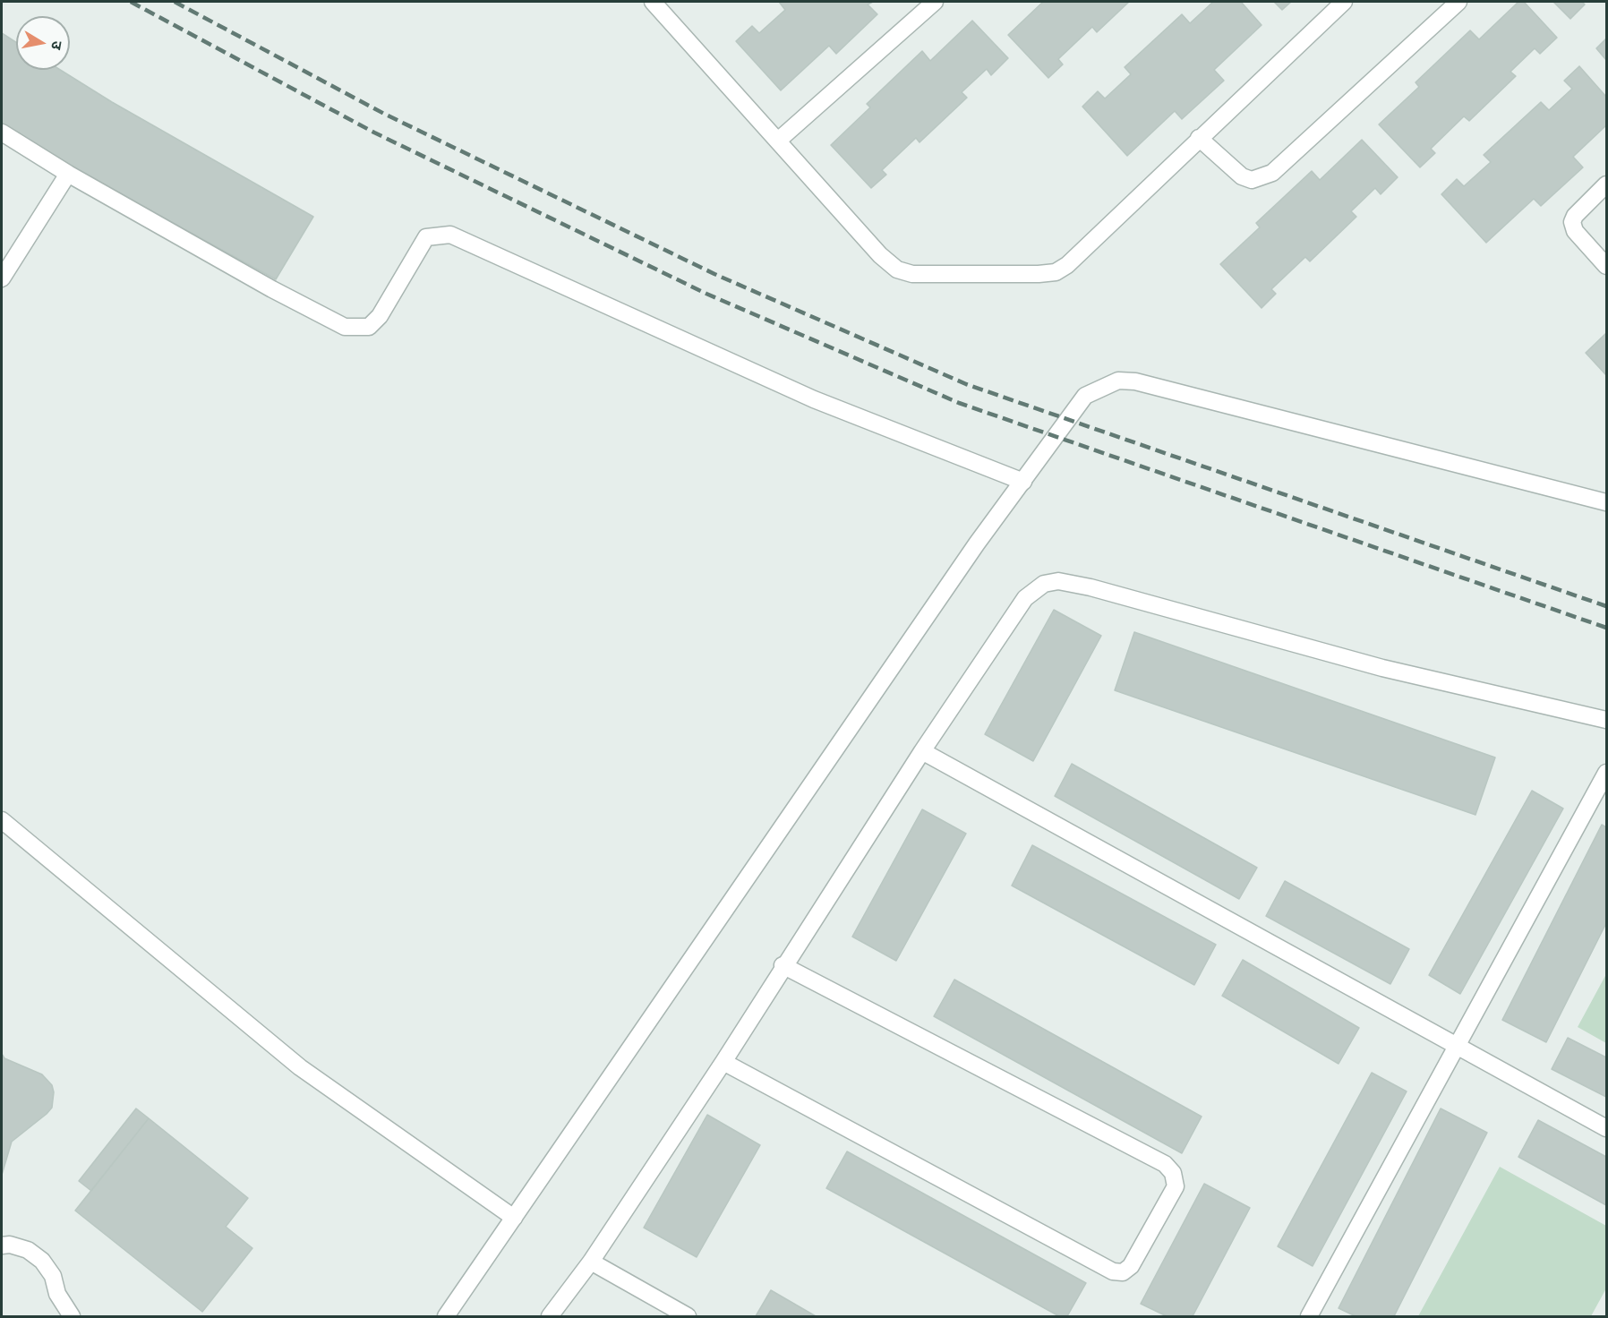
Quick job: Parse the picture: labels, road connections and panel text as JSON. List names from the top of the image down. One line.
{"north":"right"}
